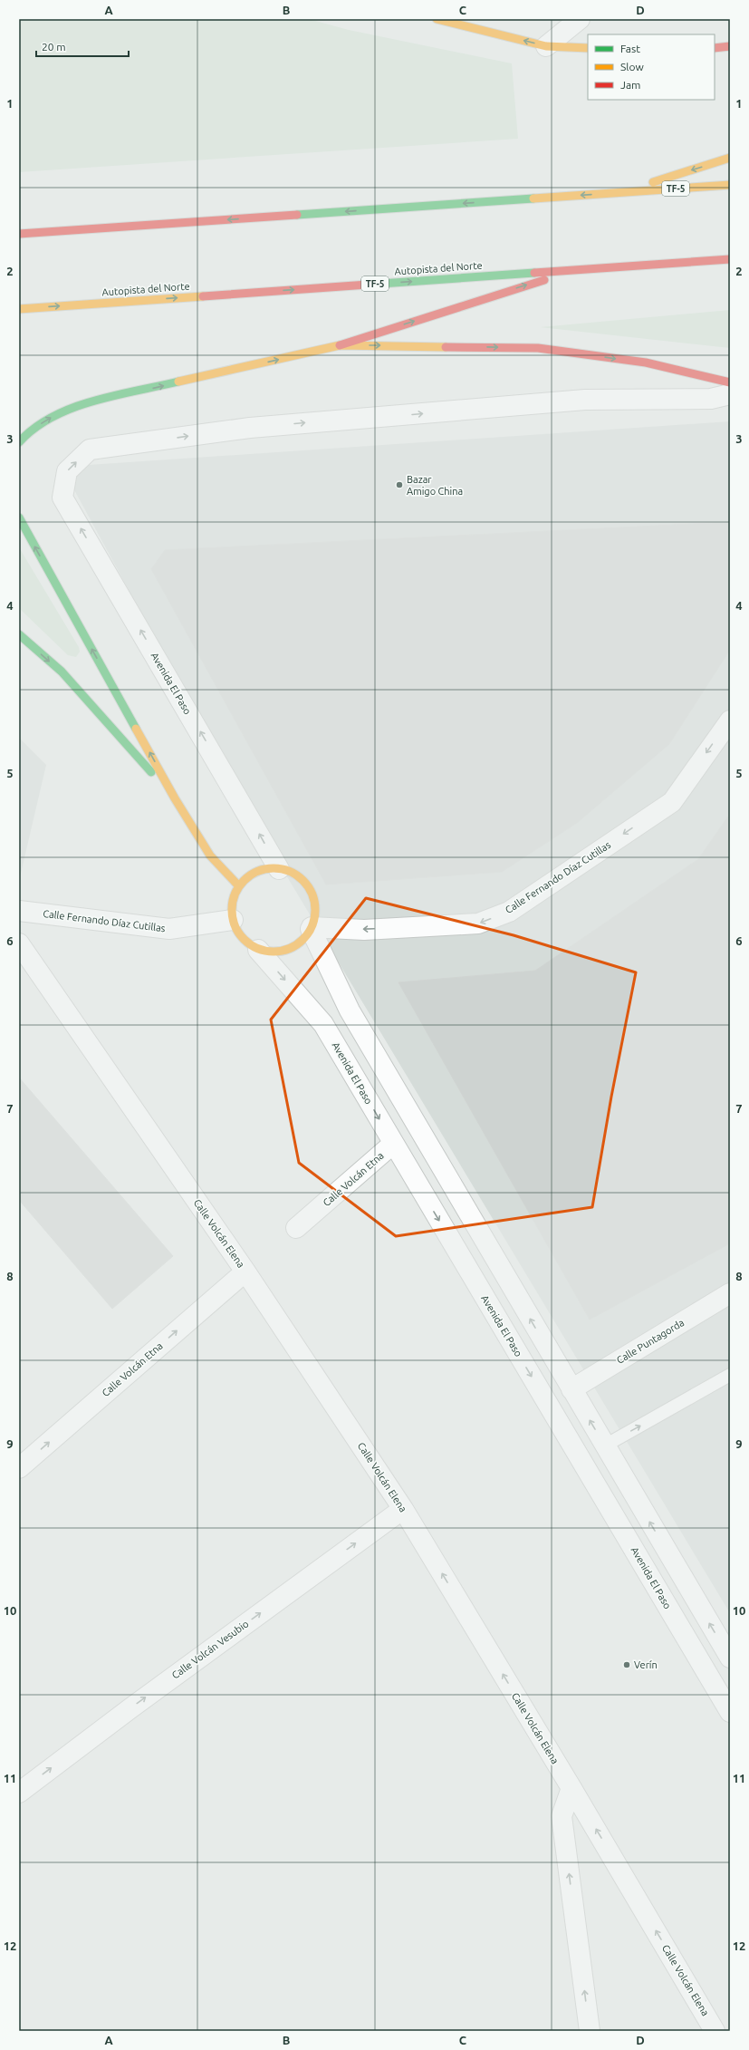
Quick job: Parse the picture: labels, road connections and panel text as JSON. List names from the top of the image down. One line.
{"streets":{"main road":["TF-5","Autopista del Norte"],"street":["Avenida El Paso","Calle Fernando Díaz Cutillas","Calle Volcán Etna","Calle Volcán Elena","Calle Puntagorda","Calle Volcán Vesubio"]},"crossings":[["Avenida El Paso","Calle Fernando Díaz Cutillas"],["Avenida El Paso","Calle Volcán Etna"],["Calle Volcán Etna","Calle Volcán Elena"],["Calle Volcán Elena","Calle Volcán Vesubio"]],"one_way":["Calle Fernando Díaz Cutillas","Calle Volcán Etna","Calle Volcán Elena","Calle Volcán Vesubio"],"places":["Bazar Amigo China","Verín"],"legend":["Fast","Slow","Jam"],"scale_bar":"20 m","grid":{"columns":["A","B","C","D"],"rows":["1","2","3","4","5","6","7","8","9","10","11","12"]}}
